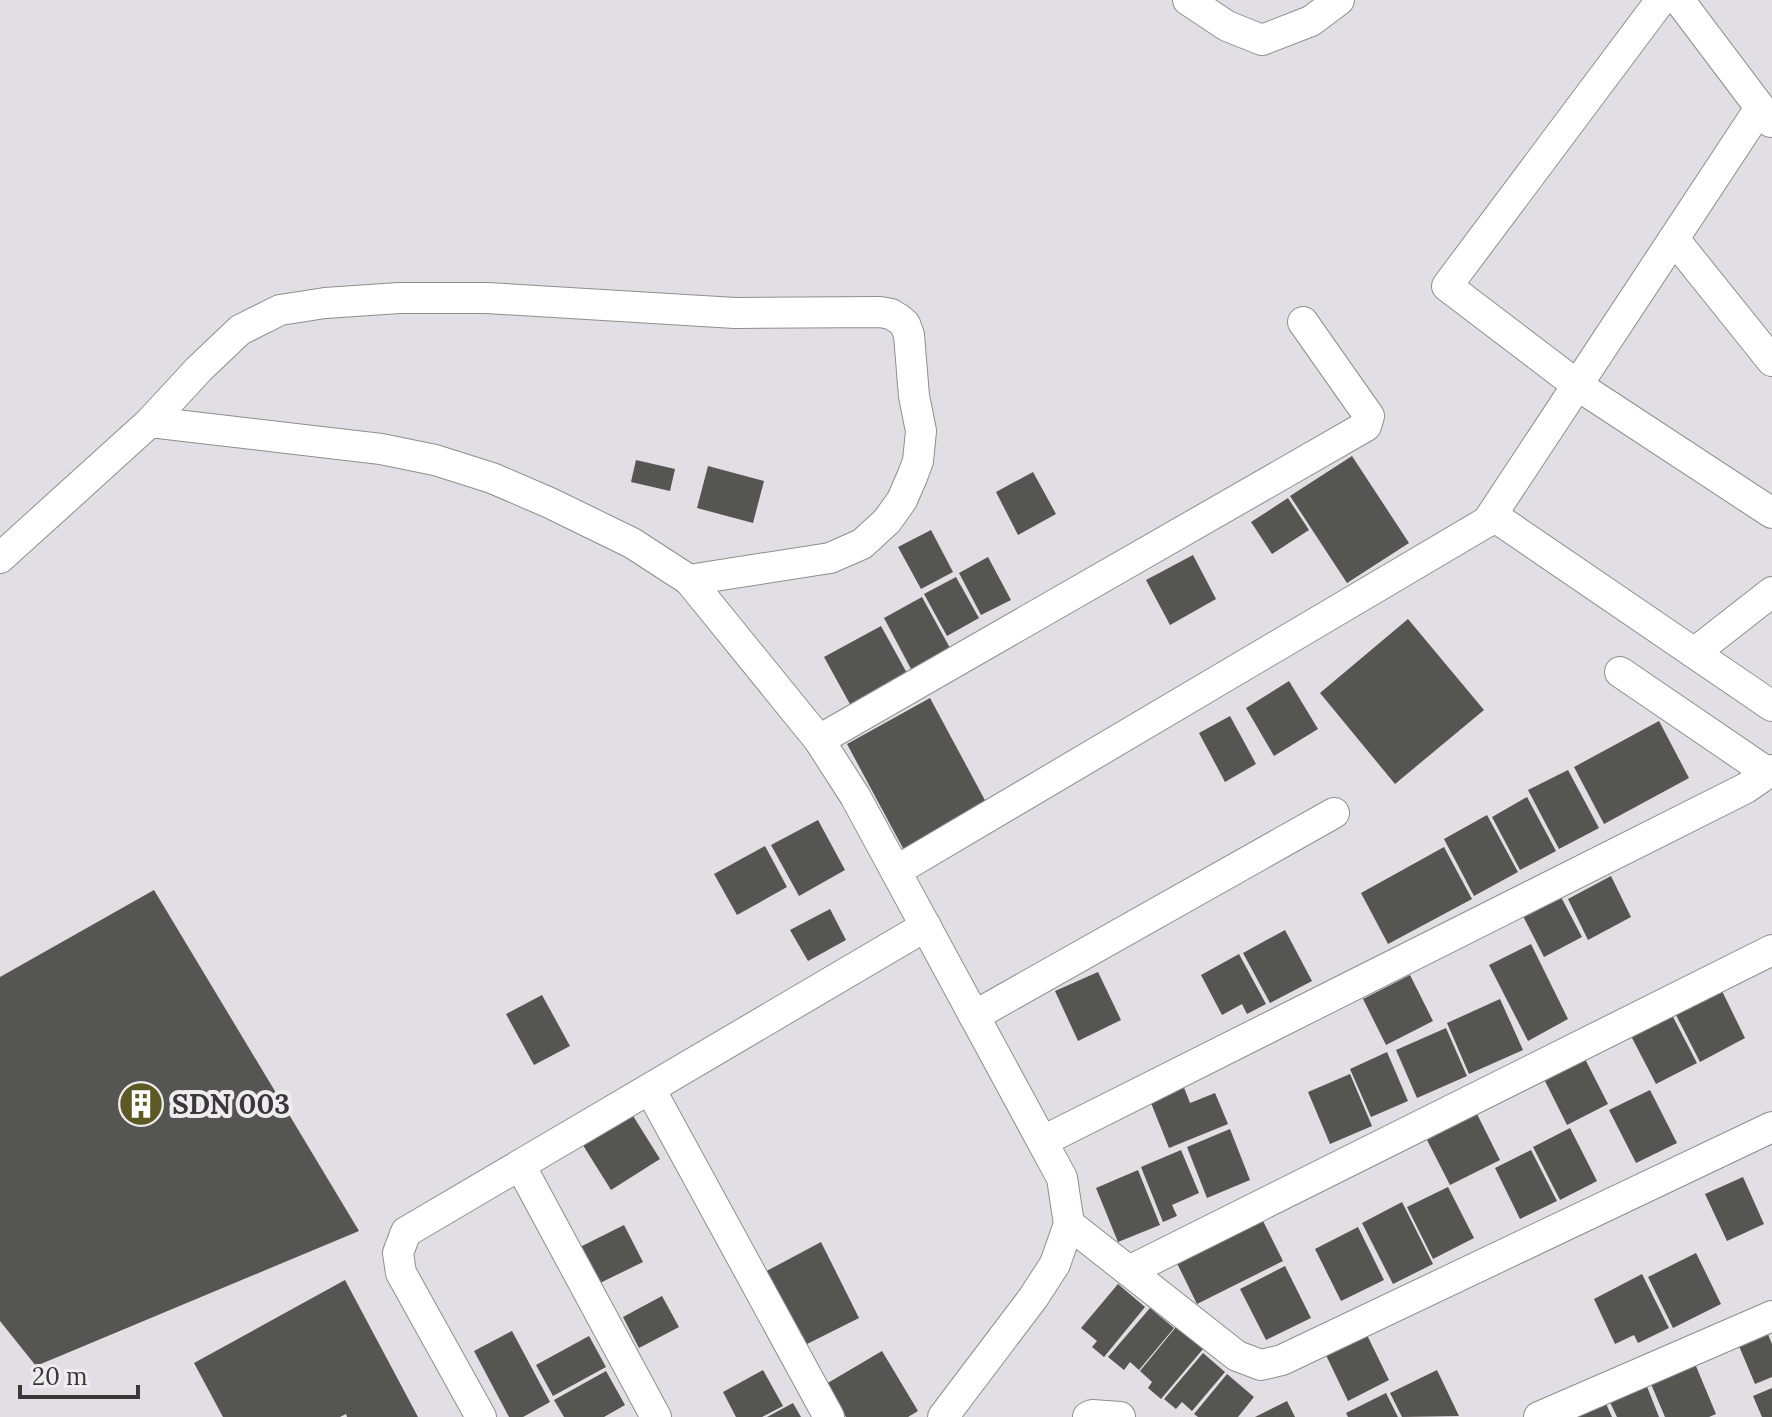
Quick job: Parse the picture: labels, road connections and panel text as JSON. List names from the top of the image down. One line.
{"places":{"building":["SDN 003"]},"scale_bar":"20 m"}
